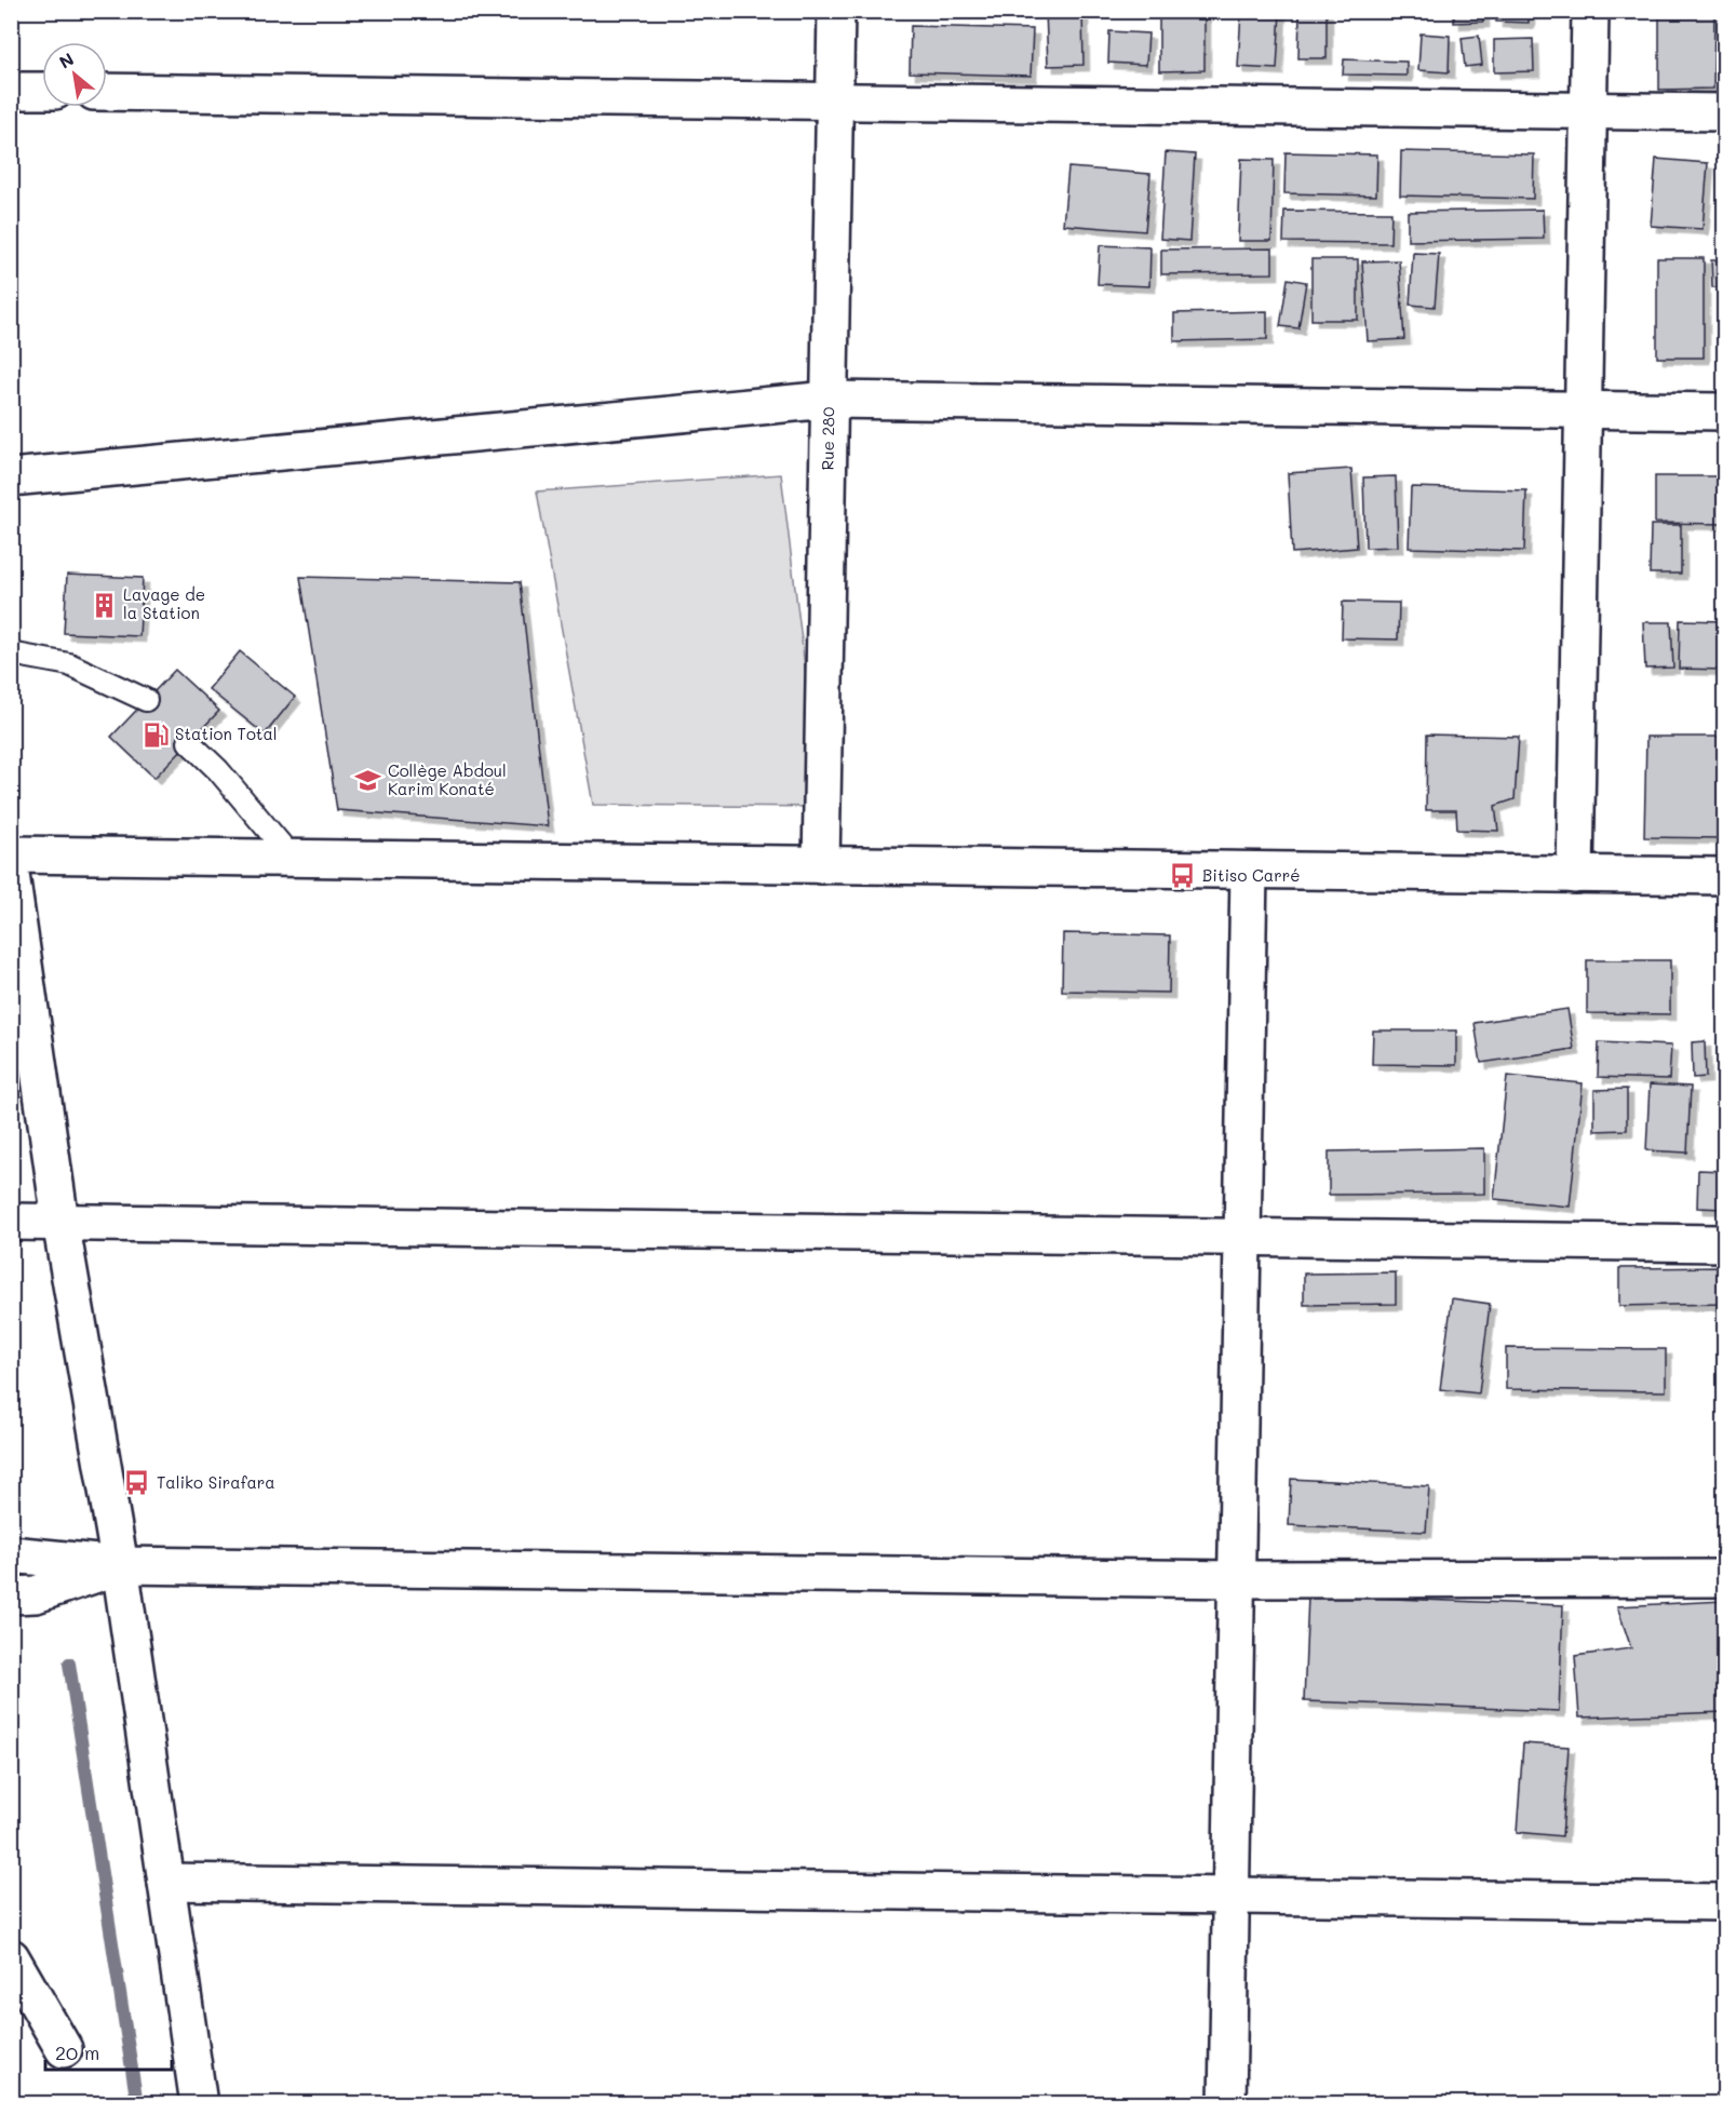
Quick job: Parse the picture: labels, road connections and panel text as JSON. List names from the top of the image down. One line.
{"streets":{"street":["Rue 280"]},"places":{"building":["Lavage de la Station"],"fuel station":["Station Total"],"school or university":["Collège Abdoul Karim Konaté"],"bus stop":["Bitiso Carré","Taliko Sirafara"]},"scale_bar":"20 m","north":"top left"}
